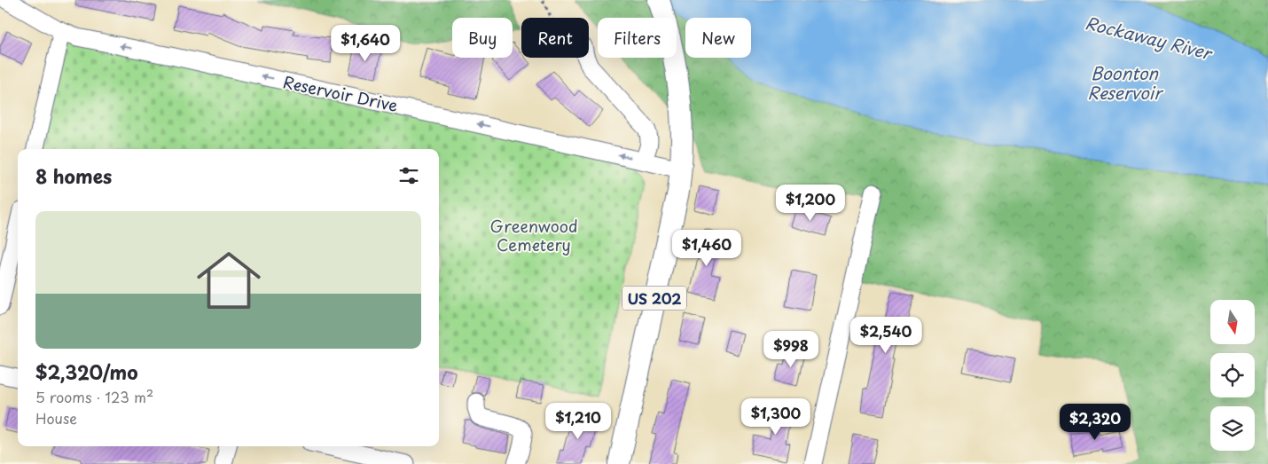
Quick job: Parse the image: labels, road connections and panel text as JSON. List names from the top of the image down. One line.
{"streets":{"main road":["US 202"],"street":["Reservoir Drive"]},"crossings":[["Reservoir Drive","US 202"]],"one_way":["Reservoir Drive"],"water":["Rockaway River","Boonton Reservoir"],"parks":["Greenwood Cemetery"],"north":"bottom","page":{"chip":["Buy","Rent","Filters","New"],"price":["$1,640","$1,200","$1,460","$2,540","$998","$1,300","$1,210","$2,320"],"heading":"8 homes","list":[{"name":"$2,320/mo","note":"5 rooms · 123 m² · House"}]}}
